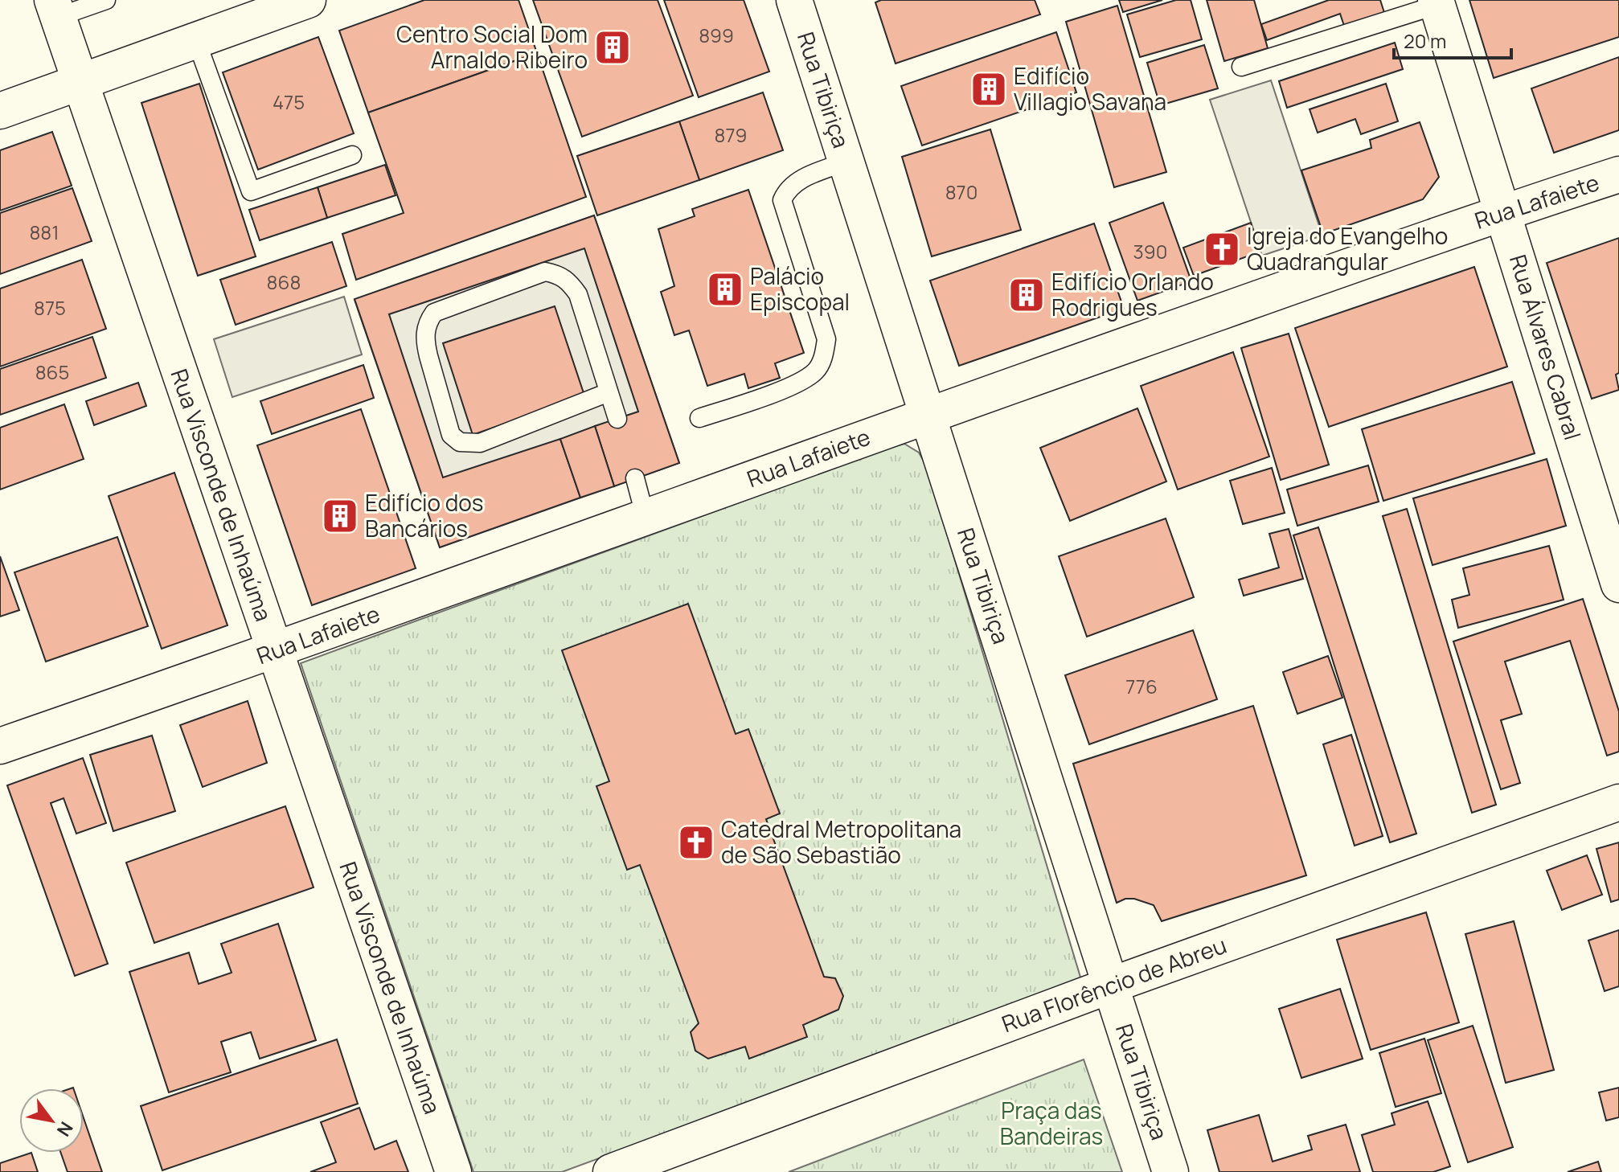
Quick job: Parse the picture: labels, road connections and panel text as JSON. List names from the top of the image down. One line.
{"streets":{"street":["Rua Tibiriça","Rua Lafaiete","Rua Álvares Cabral","Rua Visconde de Inhaúma","Rua Florêncio de Abreu"]},"crossings":[["Rua Tibiriça","Rua Lafaiete"],["Rua Tibiriça","Rua Florêncio de Abreu"],["Rua Lafaiete","Rua Álvares Cabral"],["Rua Lafaiete","Rua Visconde de Inhaúma"]],"parks":["Praça das Bandeiras"],"places":{"building":["Centro Social Dom Arnaldo Ribeiro","Edifício Villagio Savana","Palácio Episcopal","Edifício Orlando Rodrigues","Edifício dos Bancários"],"church":["Igreja do Evangelho Quadrangular","Catedral Metropolitana de São Sebastião"]},"house_numbers":["899","475","879","870","881","390","868","875","865","776"],"scale_bar":"20 m","north":"bottom right"}
